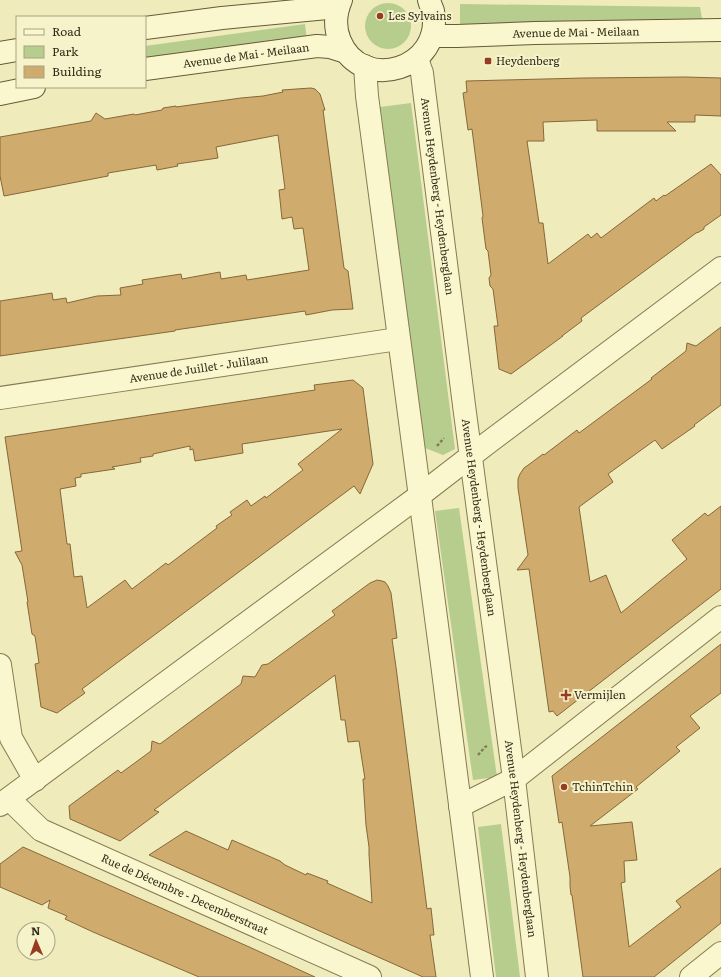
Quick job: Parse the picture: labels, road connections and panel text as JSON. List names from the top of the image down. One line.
{"streets":{"street":["Avenue de Mai - Meilaan","Avenue Heydenberg - Heydenberglaan","Avenue de Juillet - Julilaan","Rue de Décembre - Decemberstraat"]},"crossings":[["Avenue de Mai - Meilaan","Avenue Heydenberg - Heydenberglaan"]],"places":{"other":["Les Sylvains","TchinTchin"],"transit":["Heydenberg"],"health":["Vermijlen"]},"legend":["Road","Park","Building"],"north":"top"}
